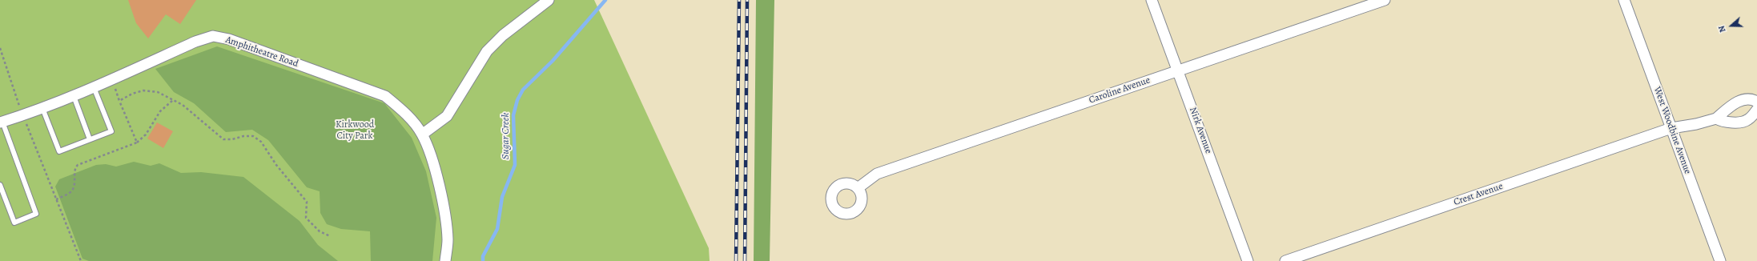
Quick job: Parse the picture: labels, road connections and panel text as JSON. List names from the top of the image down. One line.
{"streets":{"street":["Amphitheatre Road","Caroline Avenue","Nirk Avenue","West Woodbine Avenue","Crest Avenue"]},"crossings":[["Caroline Avenue","Nirk Avenue"],["West Woodbine Avenue","Crest Avenue"]],"water":["Sugar Creek"],"parks":["Kirkwood City Park"],"north":"left"}
